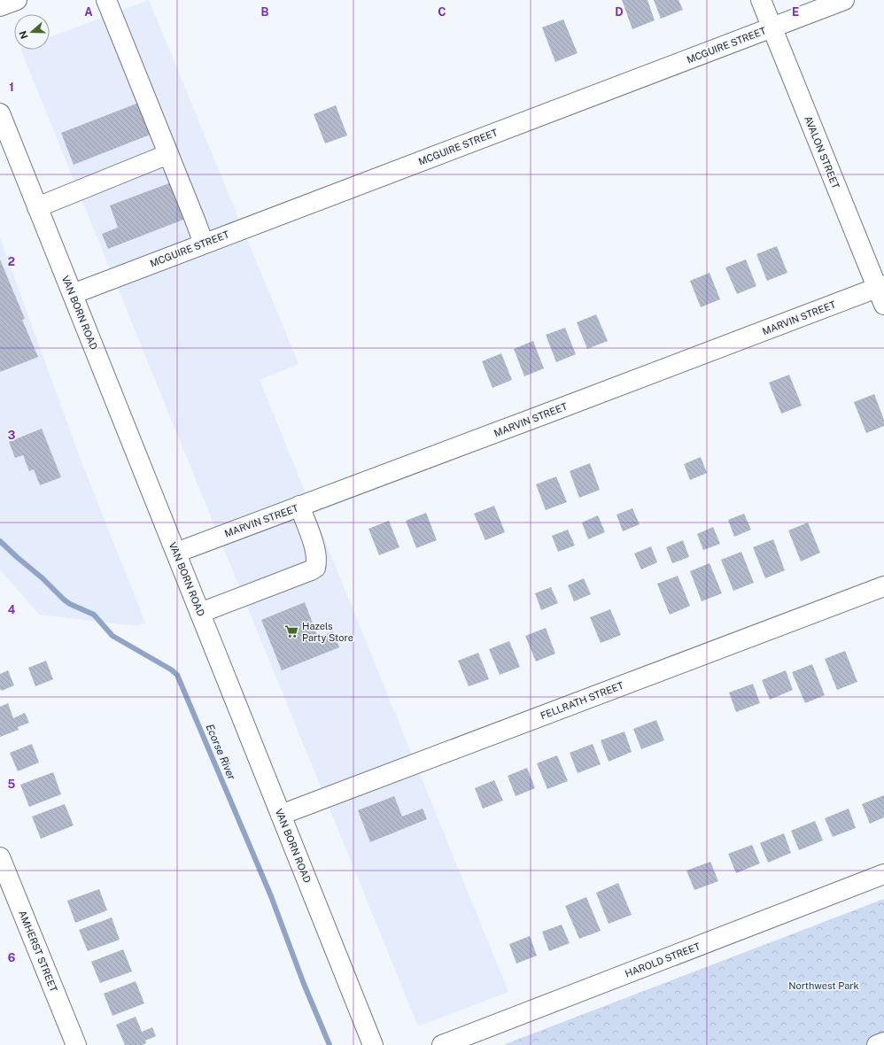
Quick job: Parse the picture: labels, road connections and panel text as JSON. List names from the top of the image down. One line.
{"streets":{"street":["MCGUIRE STREET","AVALON STREET","VAN BORN ROAD","MARVIN STREET","FELLRATH STREET","AMHERST STREET","HAROLD STREET"]},"crossings":[["MCGUIRE STREET","AVALON STREET"],["MCGUIRE STREET","VAN BORN ROAD"],["AVALON STREET","MARVIN STREET"],["VAN BORN ROAD","MARVIN STREET"],["VAN BORN ROAD","FELLRATH STREET"]],"water":["Ecorse River"],"parks":["Northwest Park"],"places":{"supermarket":["Hazels Party Store"]},"north":"left","grid":{"columns":["A","B","C","D","E"],"rows":["1","2","3","4","5","6"]}}
